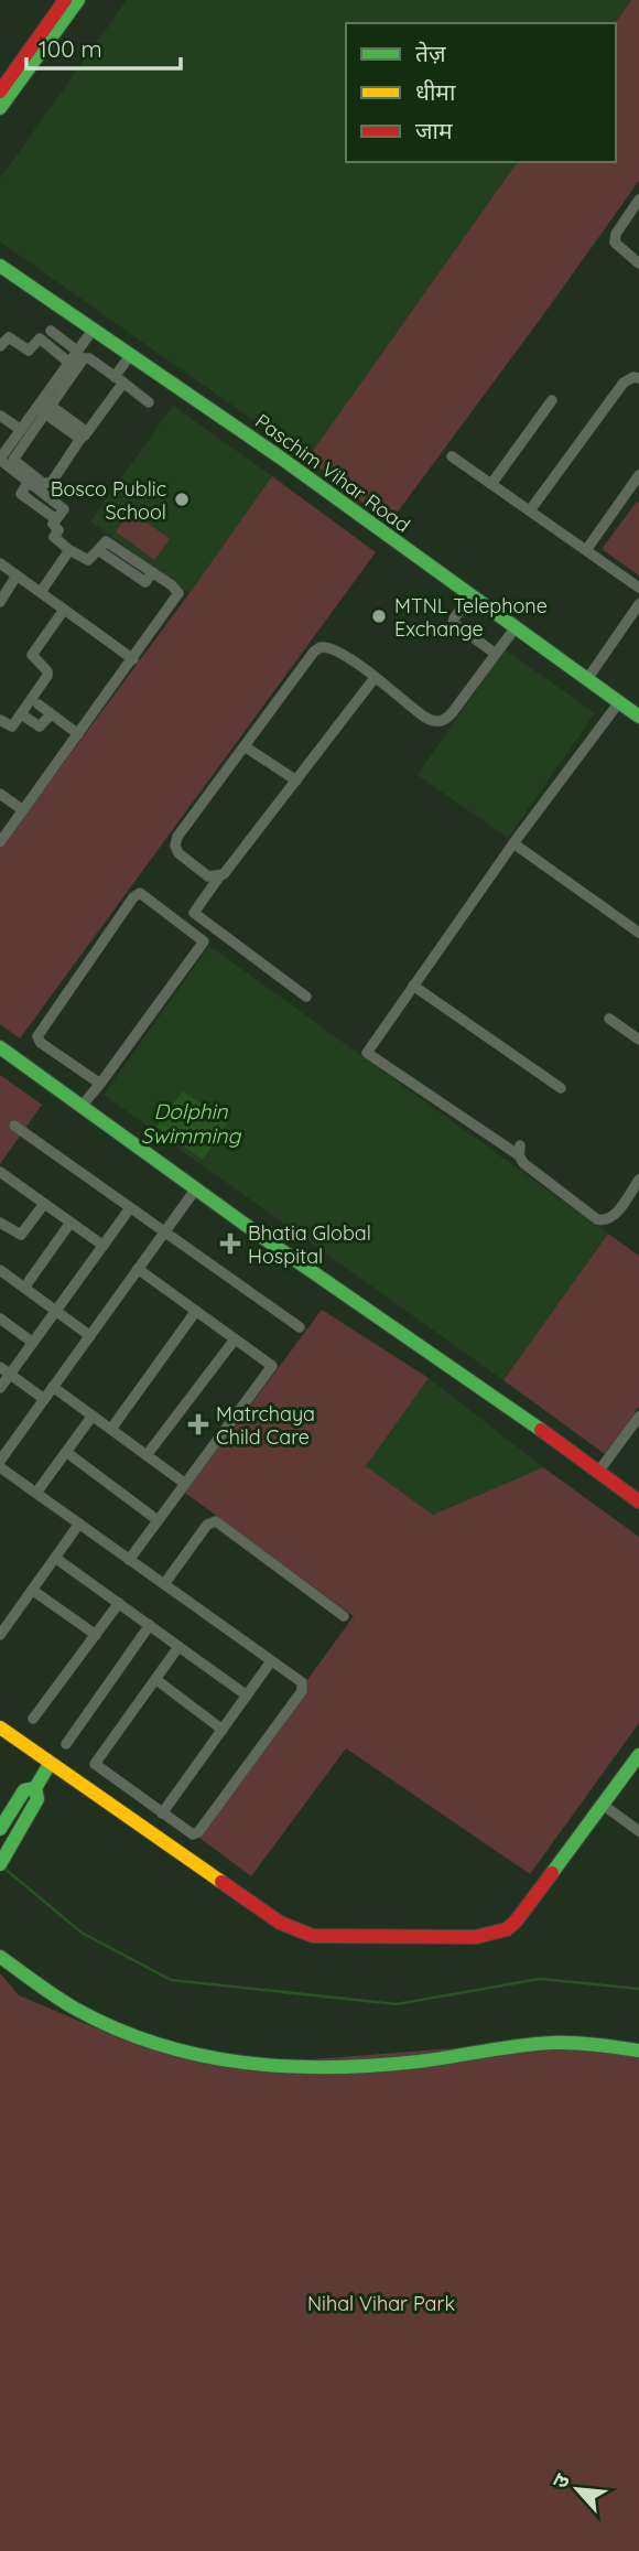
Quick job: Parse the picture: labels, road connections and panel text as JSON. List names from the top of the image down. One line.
{"streets":{"street":["Paschim Vihar Road"]},"water":["Dolphin Swimming"],"parks":["Nihal Vihar Park"],"places":{"other":["Bosco Public School","MTNL Telephone Exchange"],"health":["Bhatia Global Hospital","Matrchaya Child Care"]},"legend":["तेज़","धीमा","जाम"],"scale_bar":"100 m","north":"top left"}
